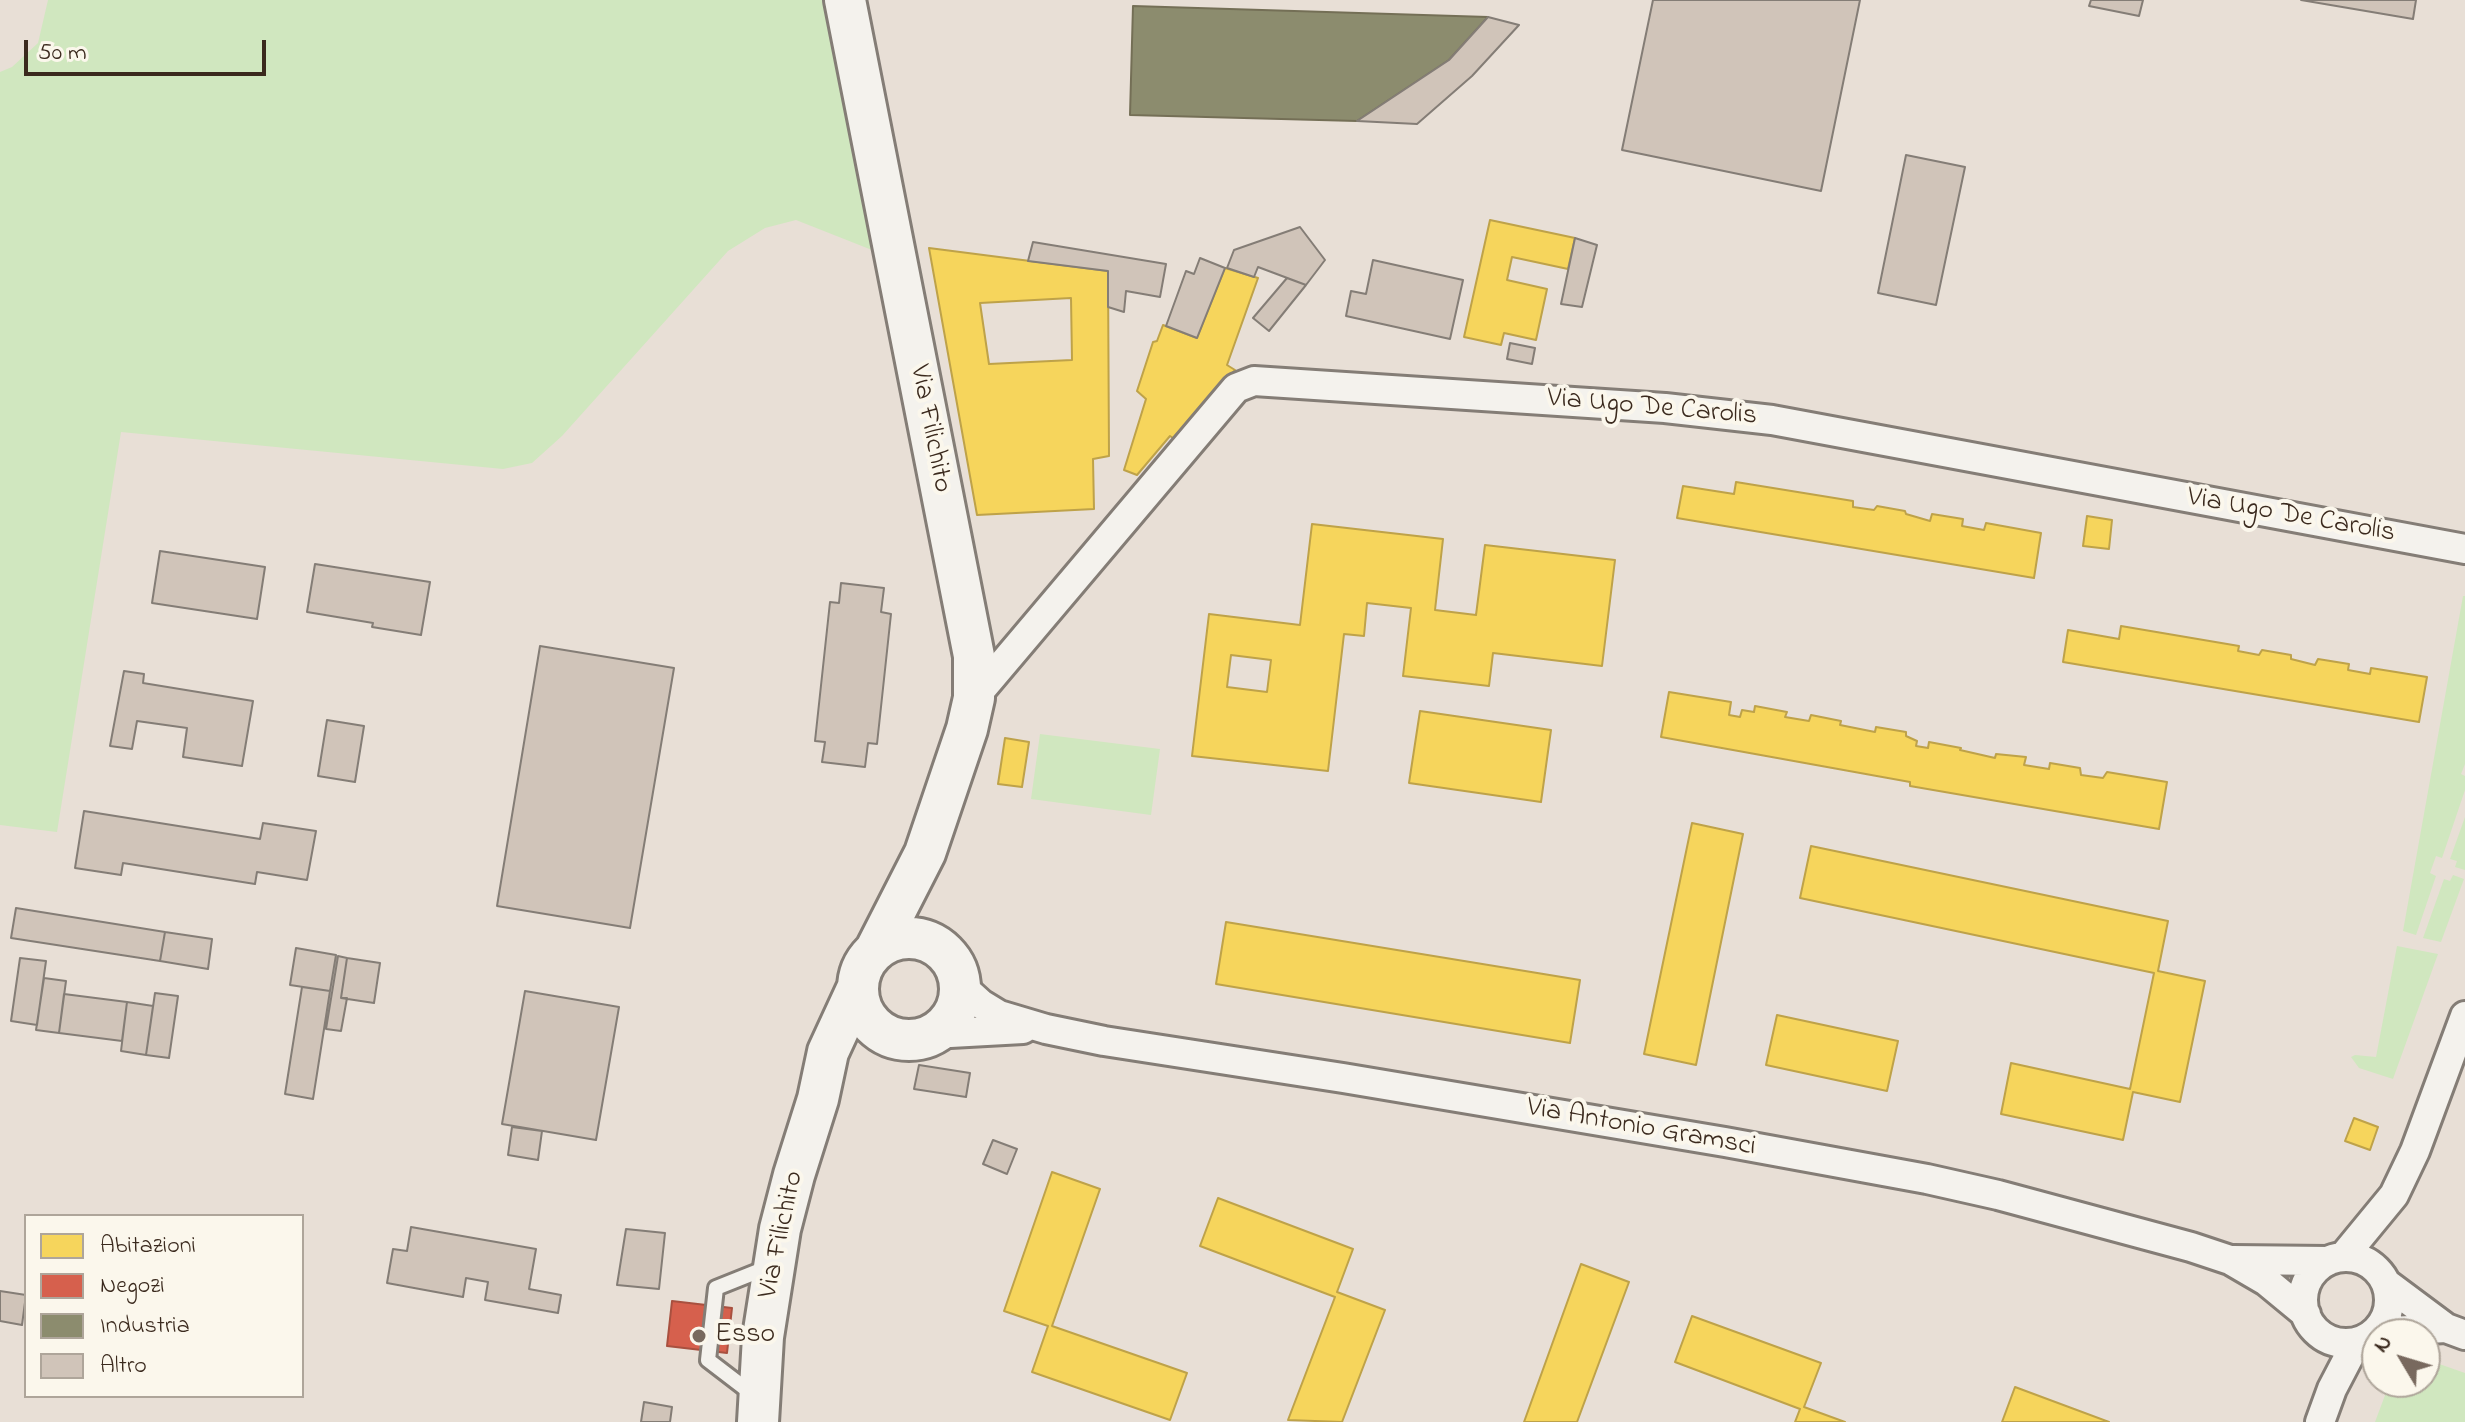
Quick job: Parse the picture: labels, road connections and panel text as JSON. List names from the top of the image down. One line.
{"streets":{"street":["Via Ugo De Carolis","Via Filichito","Via Antonio Gramsci"]},"crossings":[["Via Ugo De Carolis","Via Filichito"],["Via Filichito","Via Antonio Gramsci"]],"places":["Esso"],"legend":["Abitazioni","Negozi","Industria","Altro"],"scale_bar":"50 m","north":"top left"}
